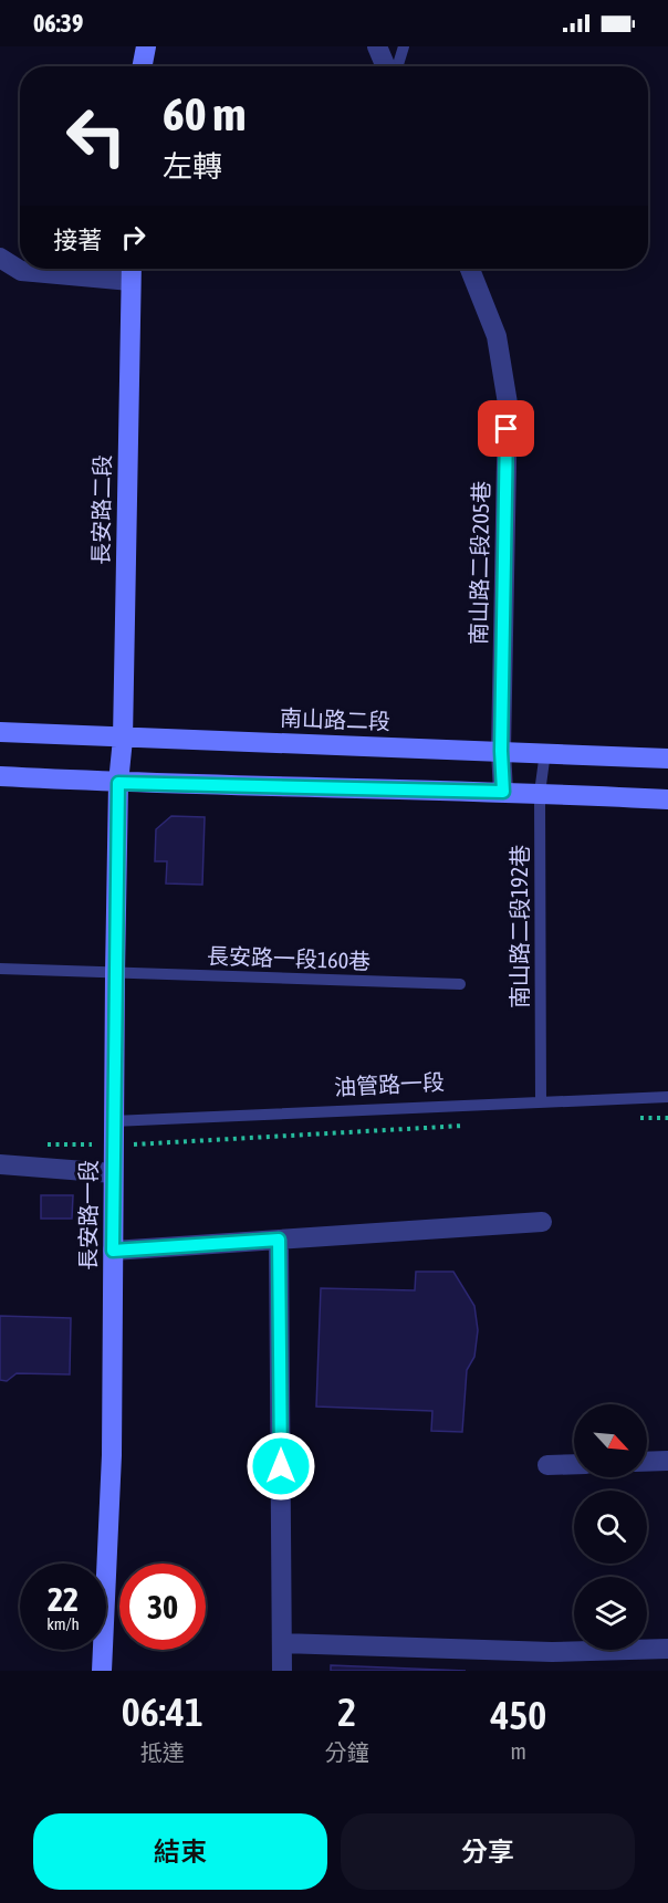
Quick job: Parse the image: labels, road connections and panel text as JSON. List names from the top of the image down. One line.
{"streets":{"street":["長安路二段","南山路二段205巷","南山路二段","長安路一段"],"lane":["南山路二段192巷","長安路一段160巷","油管路一段"]},"crossings":[["長安路二段","南山路二段"],["長安路二段","長安路一段"],["南山路二段205巷","南山路二段"],["南山路二段","南山路二段192巷"],["南山路二段192巷","油管路一段"],["長安路一段160巷","長安路一段"],["油管路一段","長安路一段"]],"north":"bottom right","page":{"status":"06:39","turn":["60 m","左轉"],"then":"接著","speed":"22 km/h","limit":"30","eta":["06:41","抵達","2","分鐘","450","m"],"buttons":["結束","分享"]}}
